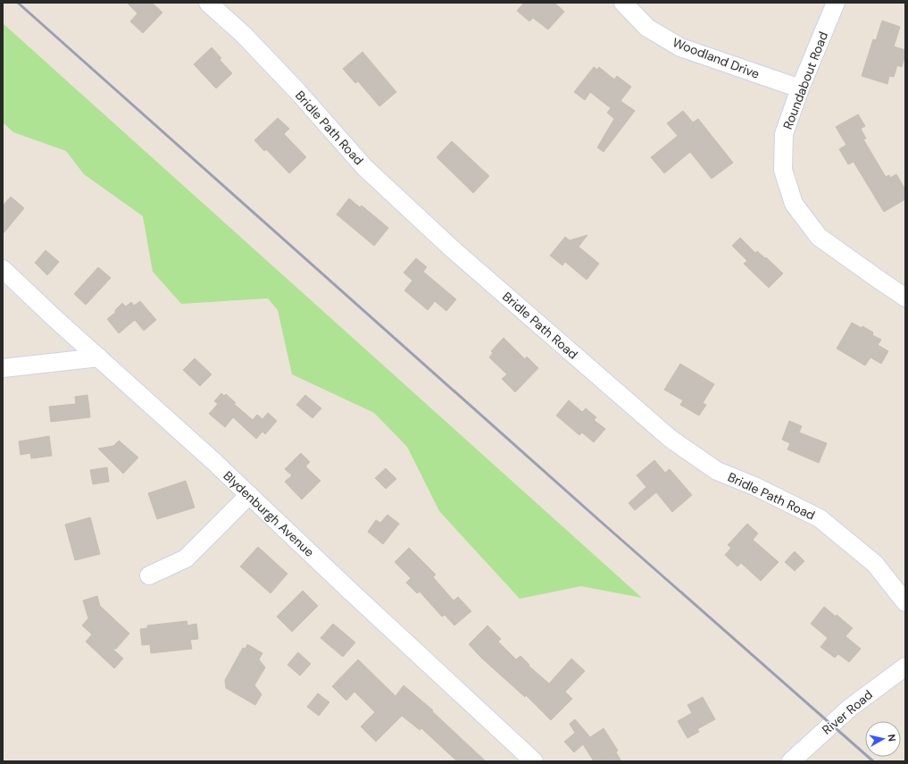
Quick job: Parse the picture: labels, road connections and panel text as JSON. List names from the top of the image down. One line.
{"streets":{"street":["Woodland Drive","Roundabout Road","Bridle Path Road","Blydenburgh Avenue","River Road"]},"crossings":[["Woodland Drive","Roundabout Road"]],"north":"right"}
